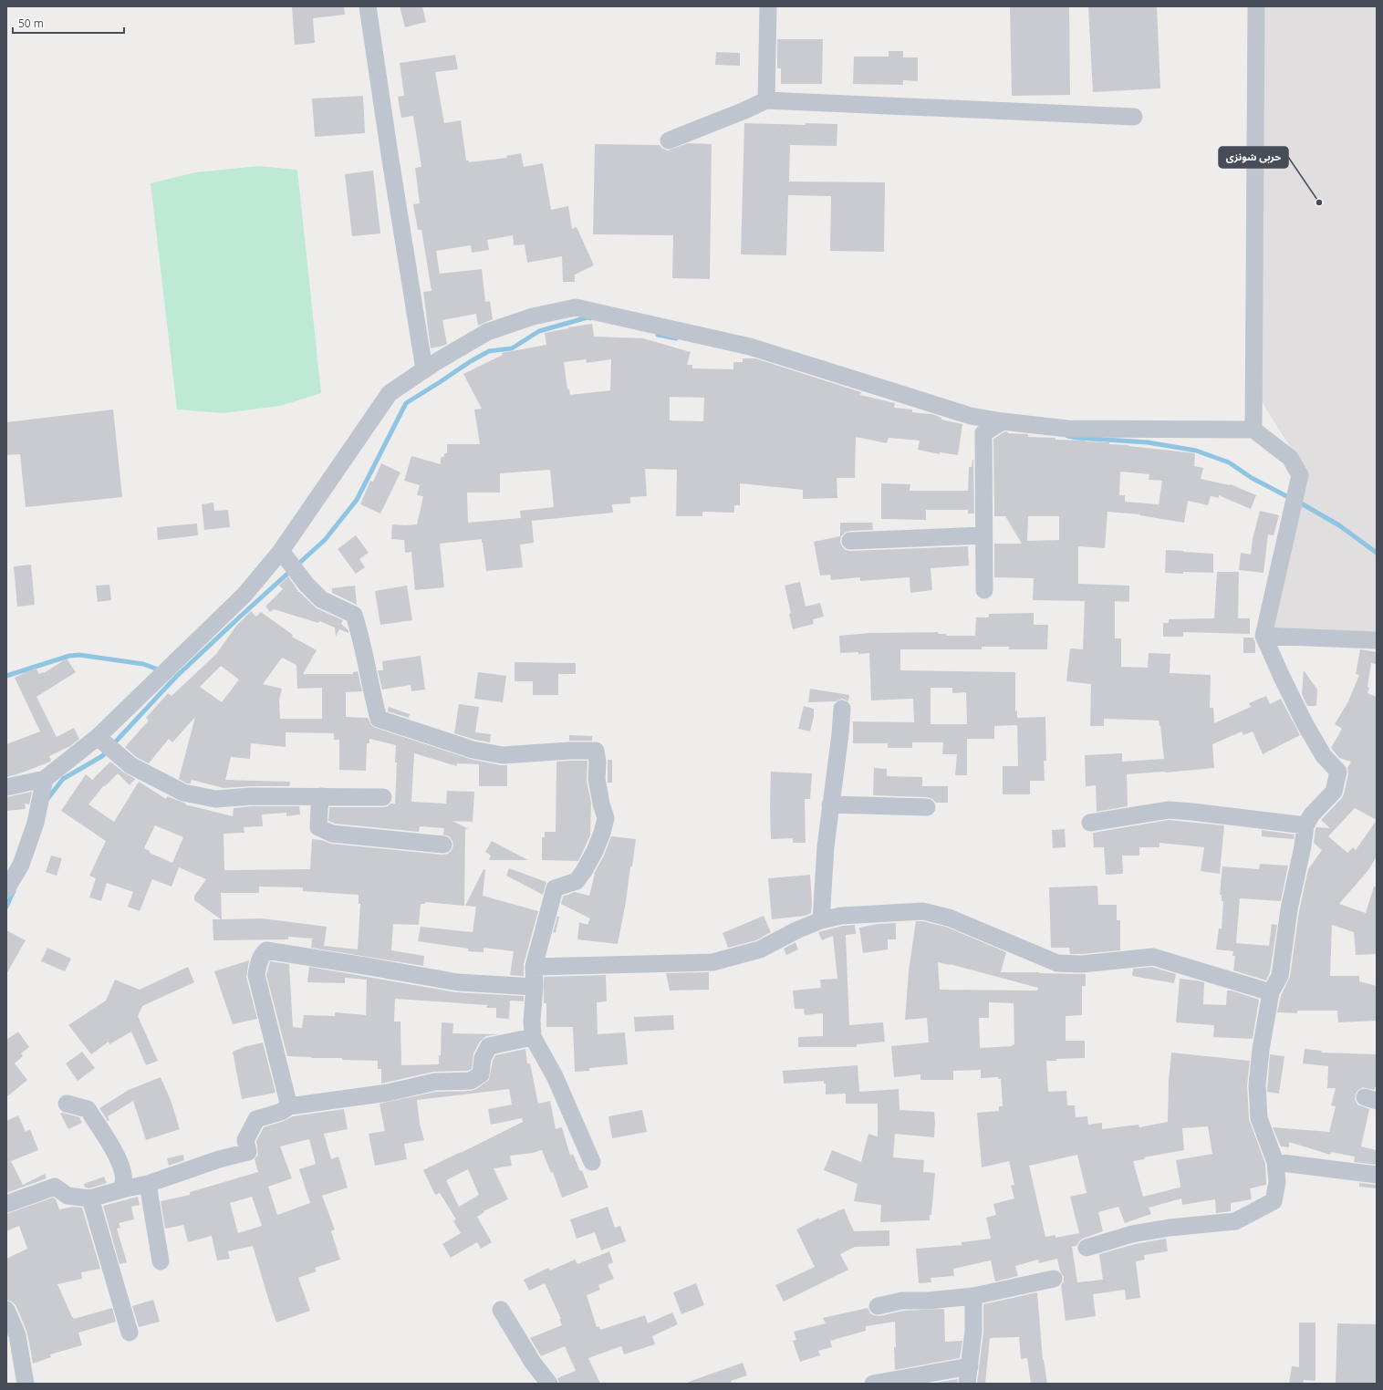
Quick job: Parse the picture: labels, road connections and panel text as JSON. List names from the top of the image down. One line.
{"places":["حربی شونزی"],"scale_bar":"50 m"}
